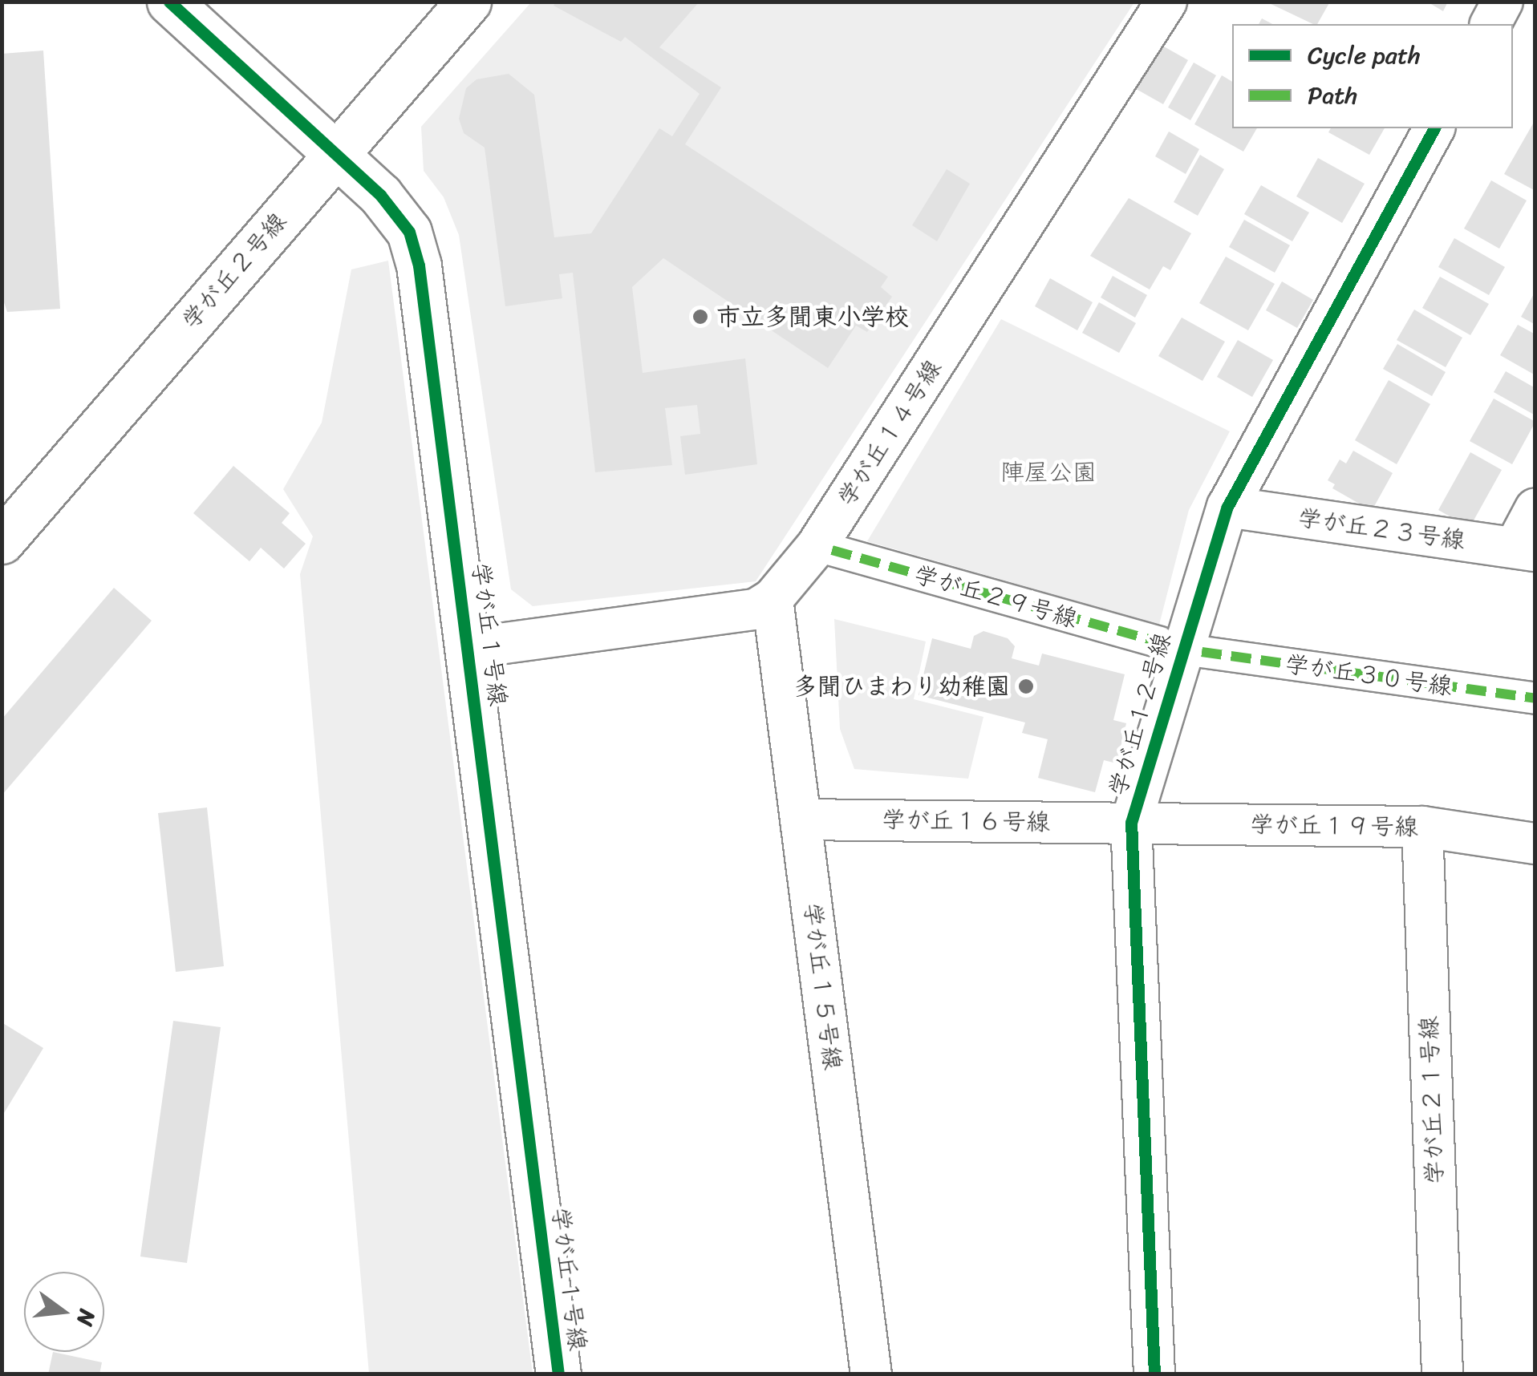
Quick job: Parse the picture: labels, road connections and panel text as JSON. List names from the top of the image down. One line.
{"streets":{"street":["学が丘２号線","学が丘１４号線","学が丘２３号線","学が丘２９号線","学が丘１号線","学が丘３０号線","学が丘１２号線","学が丘１６号線","学が丘１９号線","学が丘１５号線","学が丘２１号線"]},"crossings":[["学が丘２号線","学が丘１号線"],["学が丘１４号線","学が丘１５号線"],["学が丘２３号線","学が丘１２号線"],["学が丘１２号線","学が丘１６号線"],["学が丘１２号線","学が丘１９号線"],["学が丘１６号線","学が丘１９号線"],["学が丘１６号線","学が丘１５号線"],["学が丘１９号線","学が丘２１号線"]],"parks":["陣屋公園"],"places":["市立多聞東小学校","多聞ひまわり幼稚園"],"legend":["Cycle path","Path"],"north":"right"}
